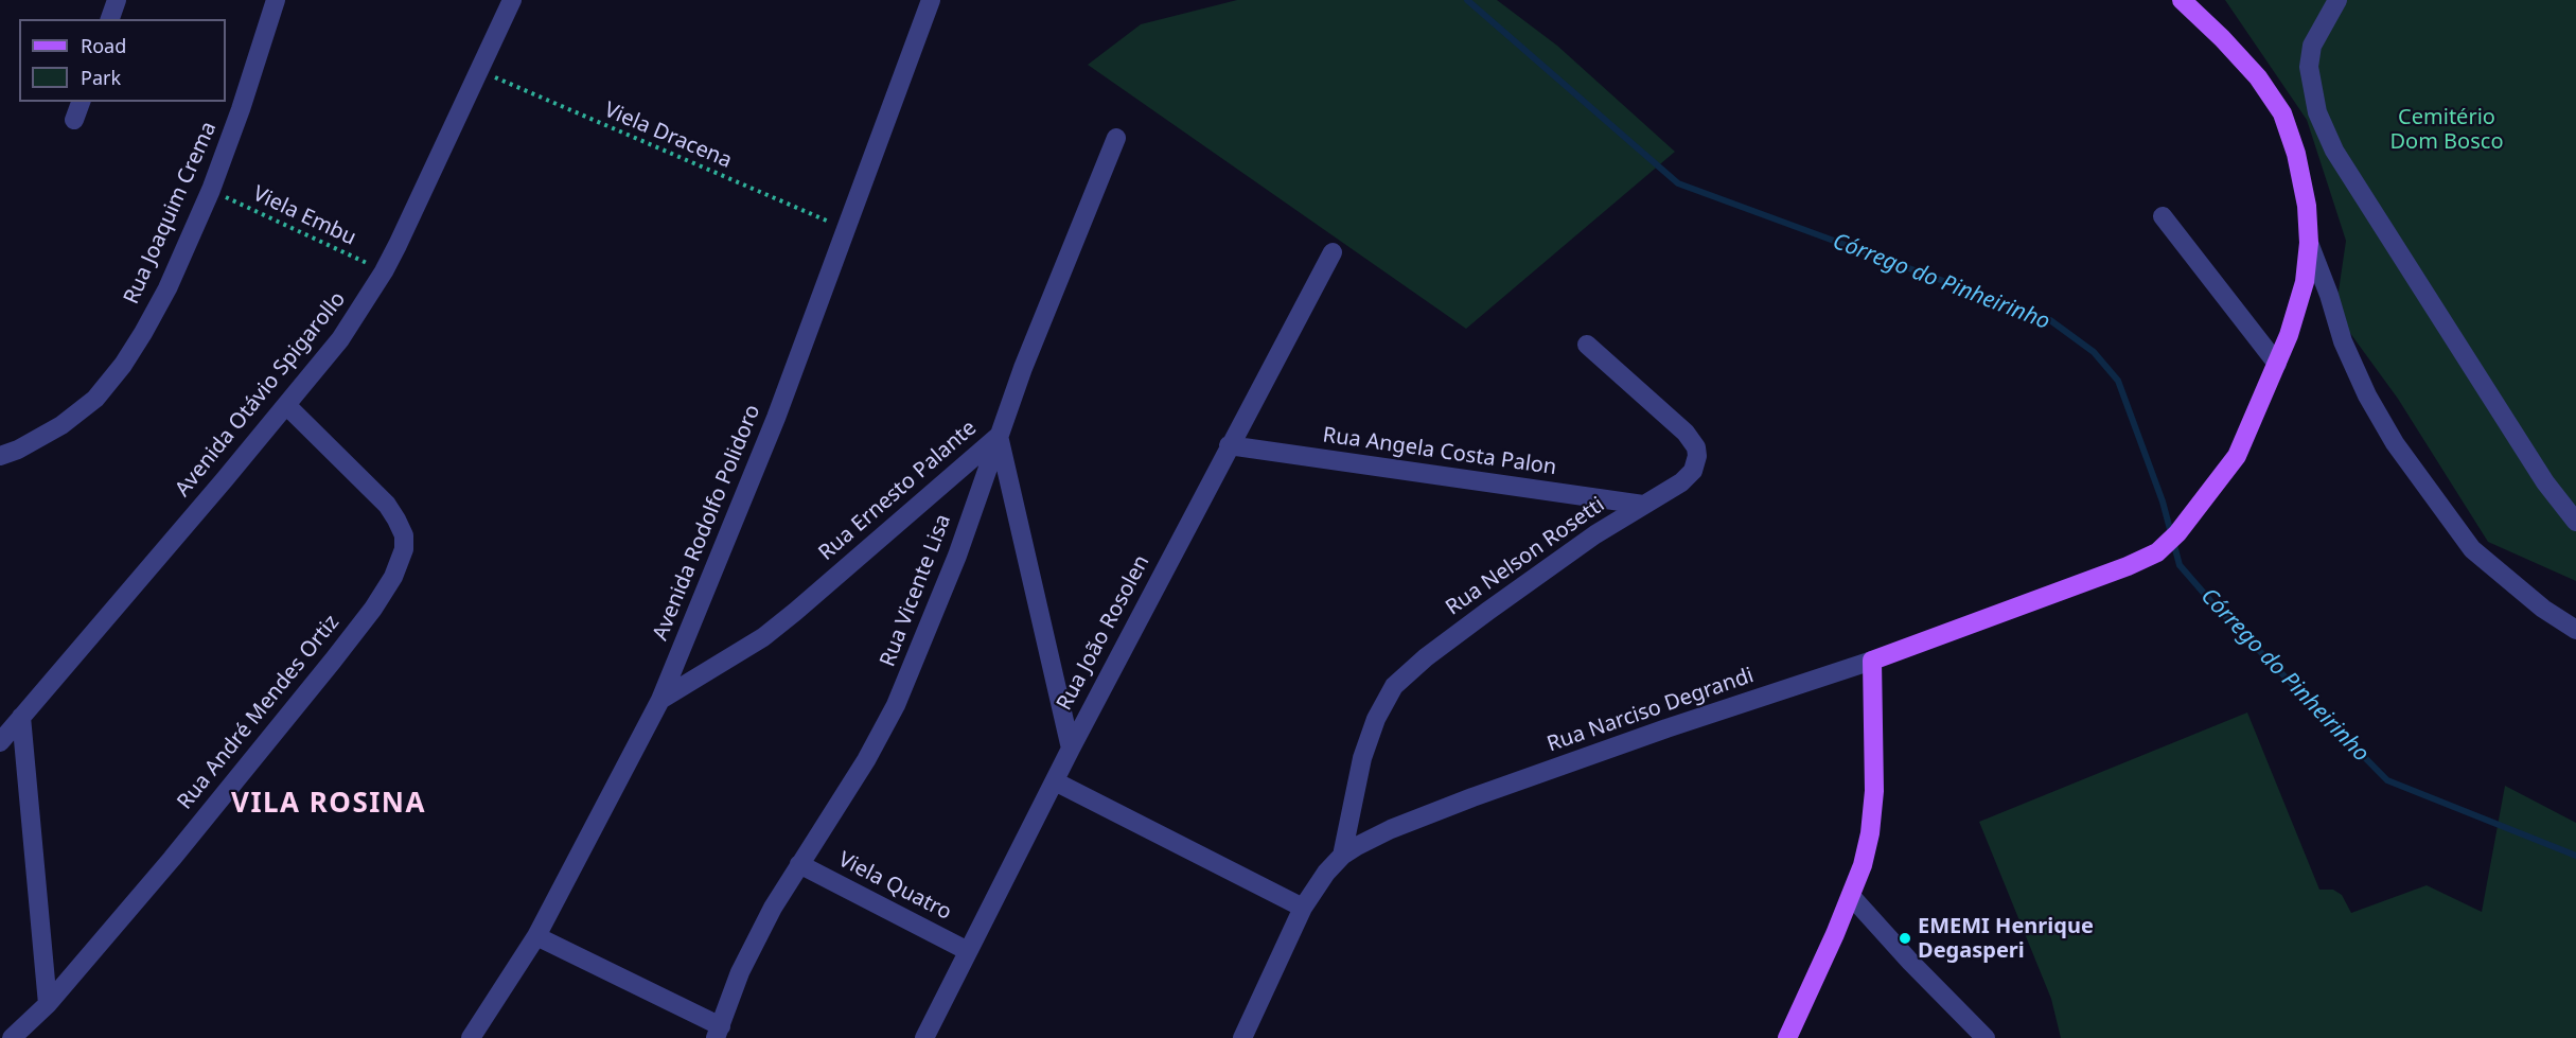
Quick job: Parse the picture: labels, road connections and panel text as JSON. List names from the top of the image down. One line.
{"streets":{"main road":["Rua Narciso Degrandi"],"street":["Rua Joaquim Crema","Avenida Otávio Spigarollo","Rua Angela Costa Palon","Rua Ernesto Palante","Avenida Rodolfo Polidoro","Rua Nelson Rosetti","Rua Vicente Lisa","Rua João Rosolen","Rua André Mendes Ortiz","Viela Quatro"],"path":["Viela Dracena","Viela Embu"]},"crossings":[["Viela Dracena","Avenida Otávio Spigarollo"],["Viela Dracena","Avenida Rodolfo Polidoro"],["Rua Joaquim Crema","Viela Embu"],["Viela Embu","Avenida Otávio Spigarollo"],["Avenida Otávio Spigarollo","Rua André Mendes Ortiz"],["Rua Angela Costa Palon","Rua Nelson Rosetti"],["Rua Angela Costa Palon","Rua João Rosolen"],["Rua Ernesto Palante","Avenida Rodolfo Polidoro"],["Rua Ernesto Palante","Rua Vicente Lisa"],["Rua Ernesto Palante","Rua João Rosolen"],["Rua Nelson Rosetti","Rua Narciso Degrandi"],["Rua Vicente Lisa","Viela Quatro"],["Rua João Rosolen","Viela Quatro"]],"districts":["VILA ROSINA"],"water":["Córrego do Pinheirinho"],"parks":["Cemitério Dom Bosco"],"places":["EMEMI Henrique Degasperi"],"legend":["Road","Park"]}
